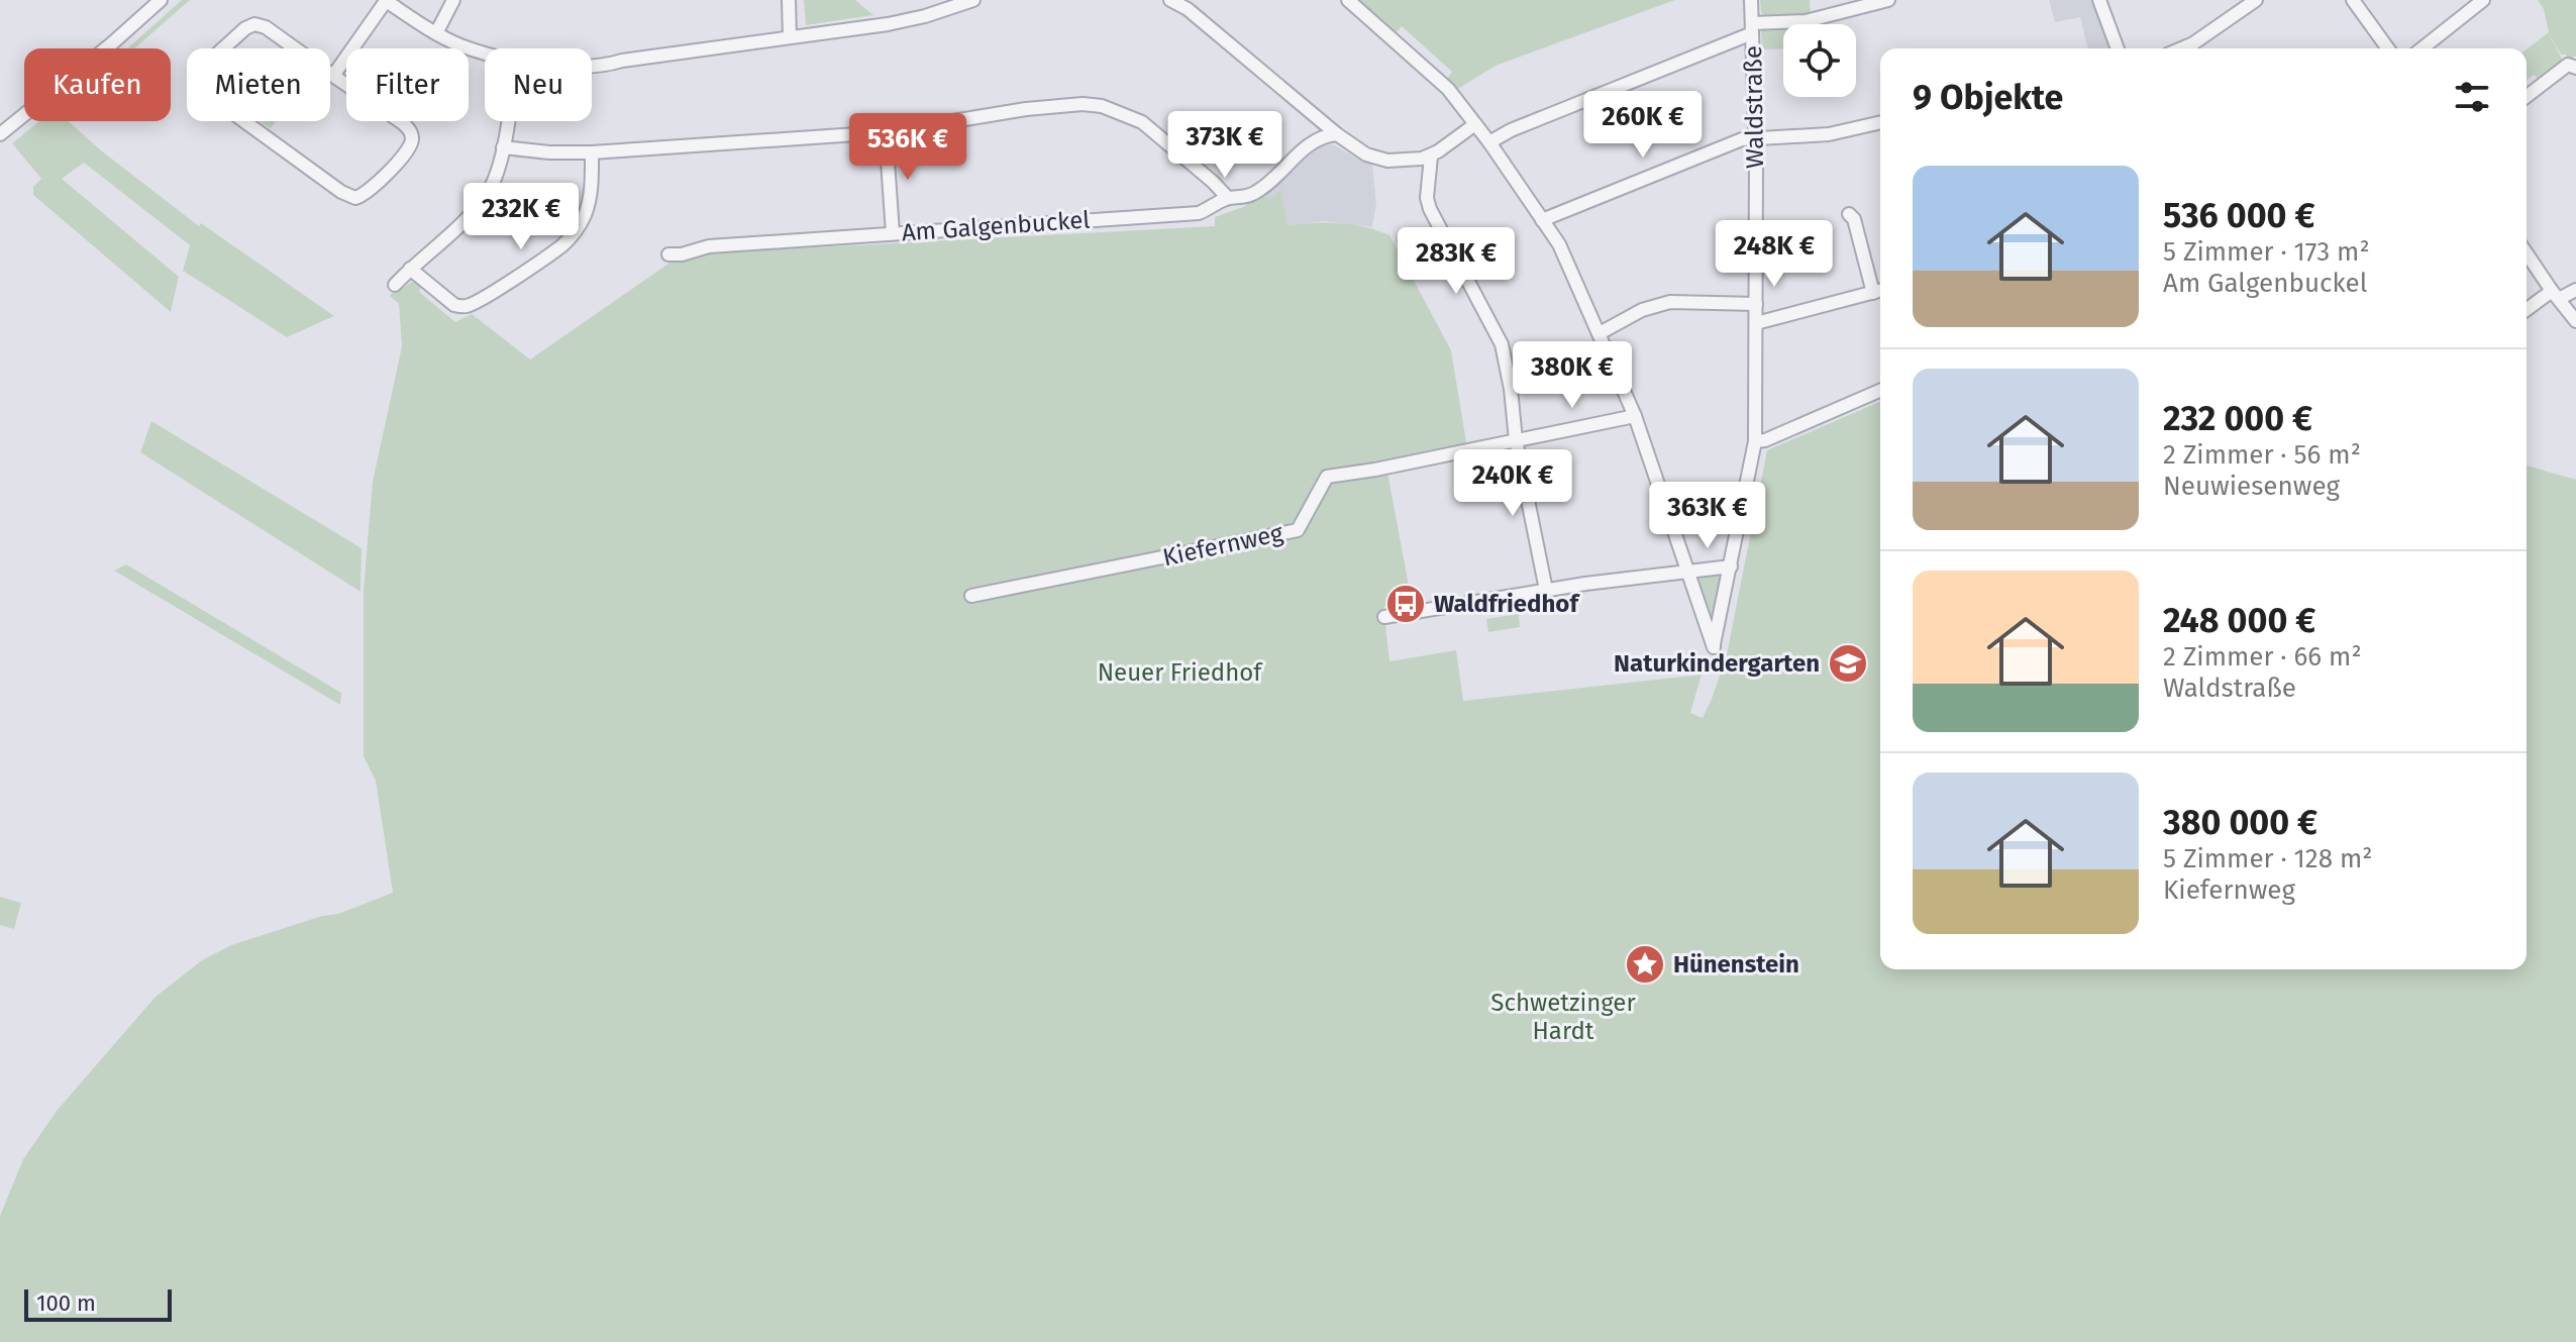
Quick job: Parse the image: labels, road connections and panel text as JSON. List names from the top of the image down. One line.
{"streets":{"street":["Waldstraße","Am Galgenbuckel","Kiefernweg"]},"parks":["Neuer Friedhof","Schwetzinger Hardt"],"places":{"bus stop":["Waldfriedhof"],"school or university":["Naturkindergarten"],"place":["Hünenstein"]},"scale_bar":"100 m","page":{"chip":["Kaufen","Mieten","Filter","Neu"],"heading":"9 Objekte","price":["260K €","373K €","536K €","232K €","248K €","283K €","380K €","240K €","363K €"],"list":[{"name":"536 000 €","note":"5 Zimmer · 173 m² · Am Galgenbuckel"},{"name":"232 000 €","note":"2 Zimmer · 56 m² · Neuwiesenweg"},{"name":"248 000 €","note":"2 Zimmer · 66 m² · Waldstraße"},{"name":"380 000 €","note":"5 Zimmer · 128 m² · Kiefernweg"}],"scale":"100 m"}}
